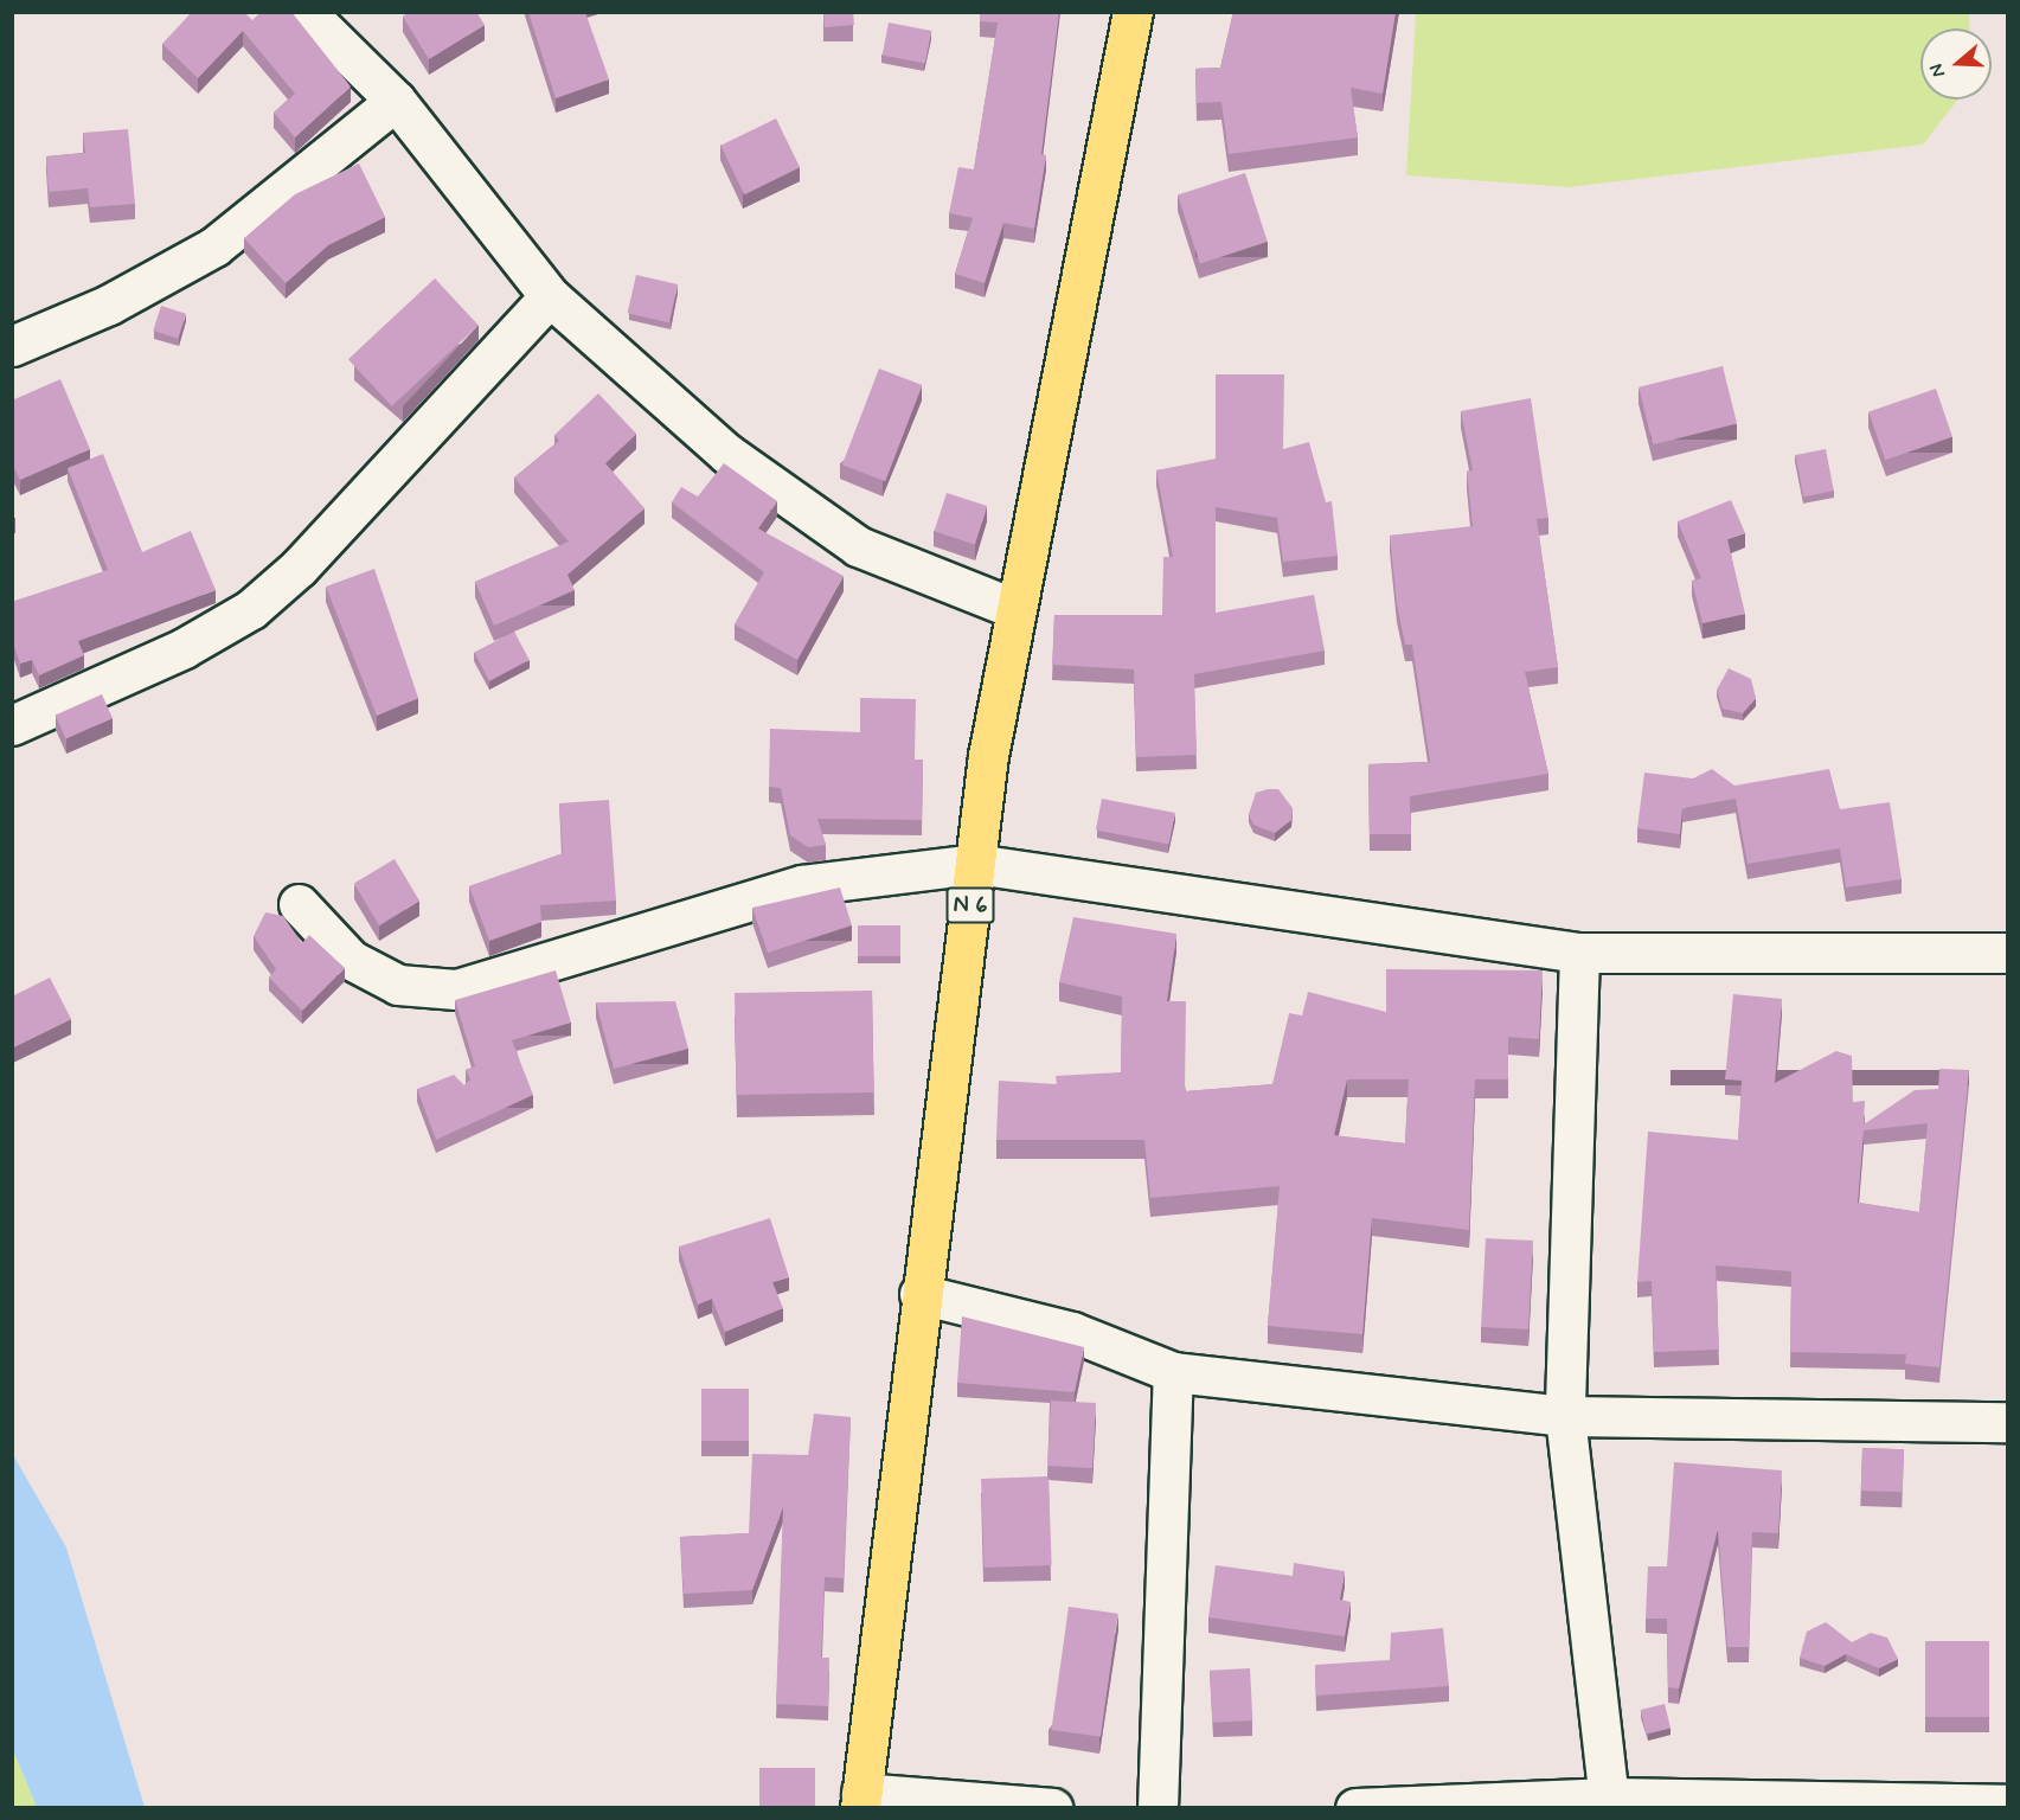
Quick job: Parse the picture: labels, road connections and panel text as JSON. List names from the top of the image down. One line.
{"streets":{"main road":["N 6"]},"north":"left"}
